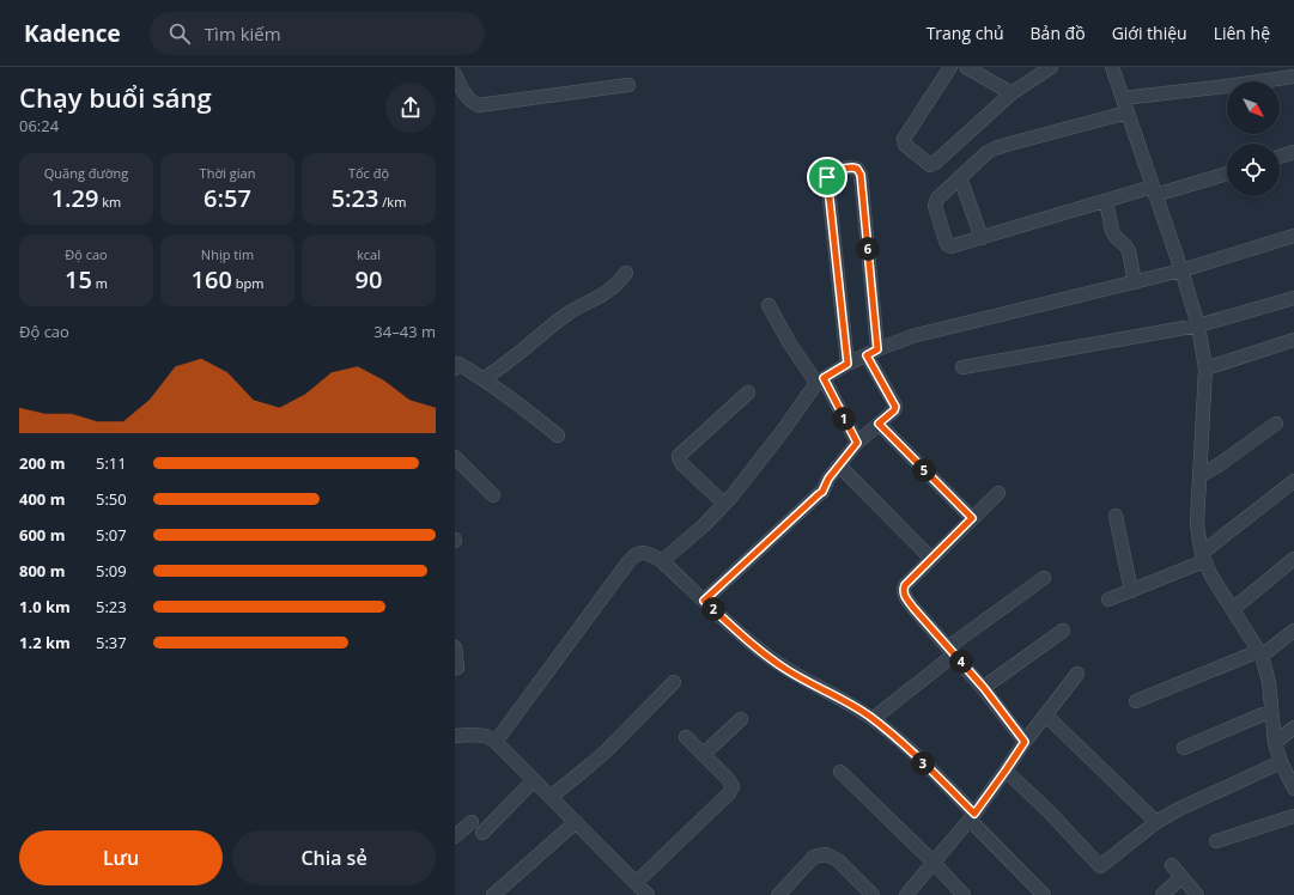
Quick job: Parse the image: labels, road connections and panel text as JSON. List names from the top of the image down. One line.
{"north":"bottom right","page":{"header":"Kadence","search":"Tìm kiếm","nav":["Trang chủ","Bản đồ","Giới thiệu","Liên hệ"],"heading":["Chạy buổi sáng","06:24"],"stats":[["Quãng đường","1.29 km"],["Thời gian","6:57"],["Tốc độ","5:23 /km"],["Độ cao","15 m"],["Nhịp tim","160 bpm"],["kcal","90"]],"pins":["6","1","5","2","4","3"],"chart":["Độ cao","34–43 m"],"list":[{"name":"200 m","note":"5:11"},{"name":"400 m","note":"5:50"},{"name":"600 m","note":"5:07"},{"name":"800 m","note":"5:09"},{"name":"1.0 km","note":"5:23"},{"name":"1.2 km","note":"5:37"}],"buttons":["Lưu","Chia sẻ"]}}
